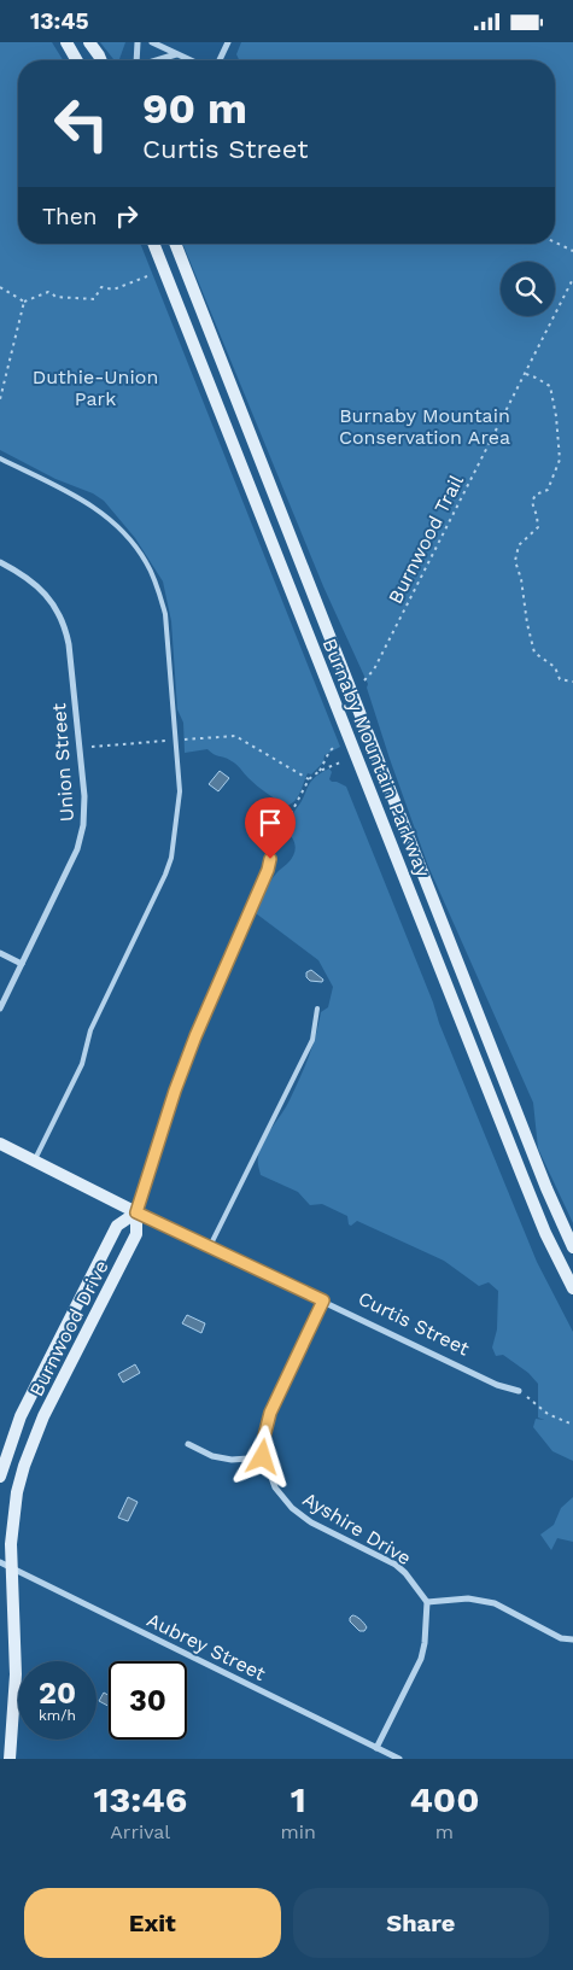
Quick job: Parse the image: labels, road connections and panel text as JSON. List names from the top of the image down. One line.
{"streets":{"main road":["Burnaby Mountain Parkway","Curtis Street","Burnwood Drive"],"street":["Union Street","Ayshire Drive","Aubrey Street"],"path":["Burnwood Trail"]},"crossings":[["Curtis Street","Burnwood Drive"],["Curtis Street","Ayshire Drive"],["Burnwood Drive","Aubrey Street"]],"parks":["Duthie-Union Park","Burnaby Mountain Conservation Area"],"page":{"status":"13:45","turn":["90 m","Curtis Street"],"then":"Then","speed":"20 km/h","limit":"30","eta":["13:46","Arrival","1","min","400","m"],"buttons":["Exit","Share"]}}
